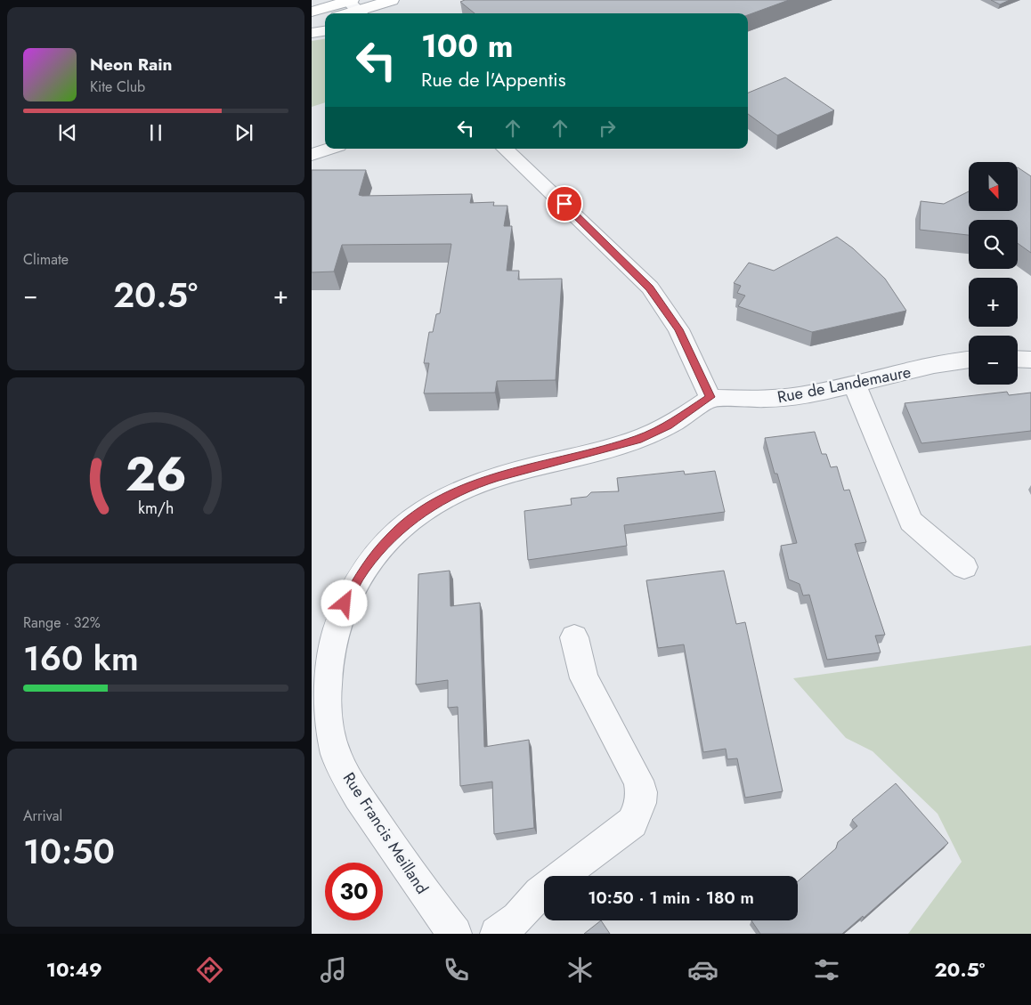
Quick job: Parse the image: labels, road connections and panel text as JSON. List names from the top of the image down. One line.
{"streets":{"street":["Rue de Landemaure","Rue Francis Meilland"]},"crossings":[["Rue de Landemaure","Rue Francis Meilland"]],"north":"bottom","page":{"turn":["100 m","Rue de l'Appentis"],"song":["Neon Rain","Kite Club"],"map_buttons":["+","−"],"tile":["Climate",["Range · 32%","160 km"],["Arrival","10:50"]],"heat":["−","20.5°","+"],"limit":"30","trip":"10:50 · 1 min · 180 m","tabs":["10:49","20.5°"],"gauge":["26","km/h"]}}
